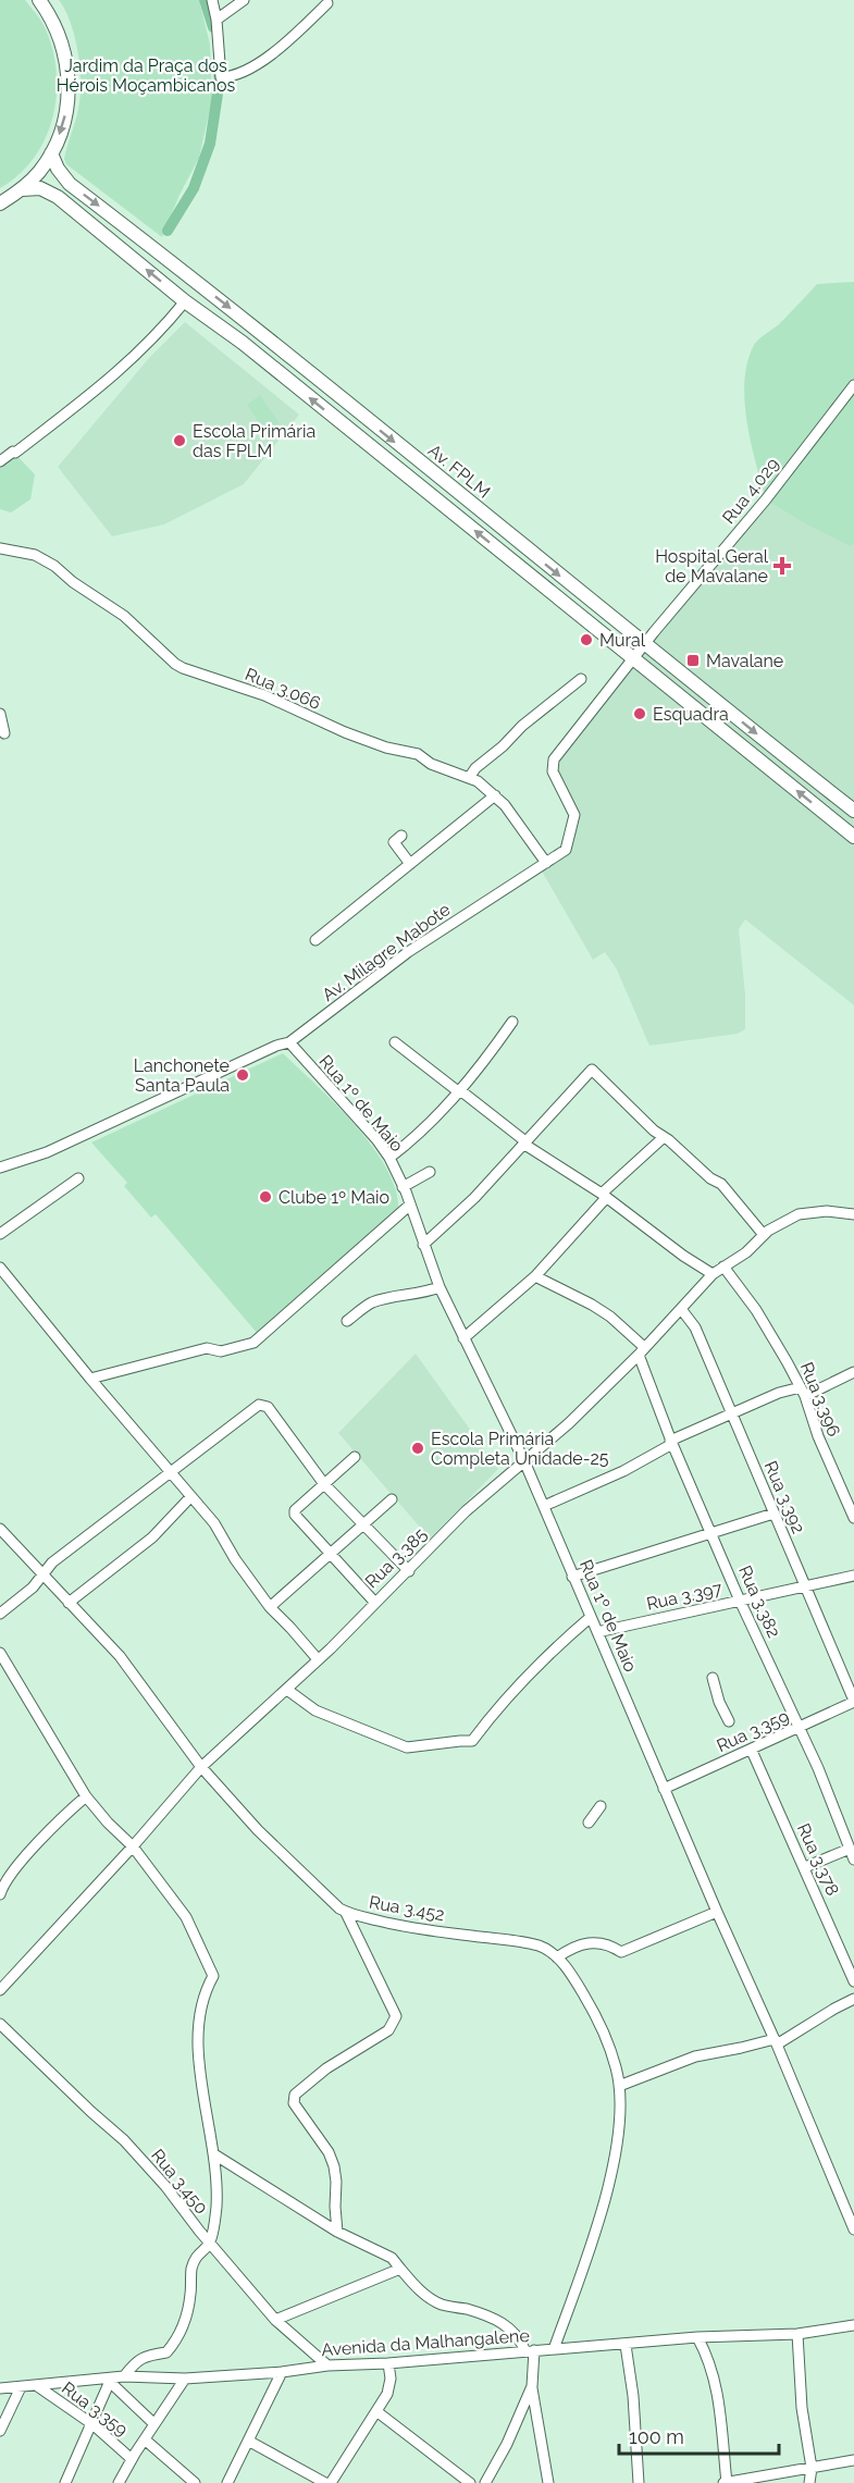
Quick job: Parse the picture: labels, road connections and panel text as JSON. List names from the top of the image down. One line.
{"streets":{"main road":["Av. FPLM"],"street":["Rua 4.029","Rua 3.066","Av. Milagre Mabote","Rua 1º de Maio","Rua 3.396","Rua 3.392","Rua 3.385","Rua 3.397","Rua 3.382","Rua 3.359","Rua 3.378","Rua 3.452","Rua 3.450","Avenida da Malhangalene"]},"crossings":[["Av. FPLM","Rua 4.029"],["Av. FPLM","Av. Milagre Mabote"],["Rua 4.029","Av. Milagre Mabote"],["Rua 3.066","Av. Milagre Mabote"],["Av. Milagre Mabote","Rua 1º de Maio"],["Rua 1º de Maio","Rua 3.385"],["Rua 1º de Maio","Rua 3.397"],["Rua 1º de Maio","Rua 3.359"],["Rua 3.396","Rua 3.385"],["Rua 3.392","Rua 3.385"],["Rua 3.392","Rua 3.397"],["Rua 3.392","Rua 3.359"],["Rua 3.385","Rua 3.382"],["Rua 3.385","Rua 3.452"],["Rua 3.397","Rua 3.382"],["Rua 3.382","Rua 3.359"],["Rua 3.359","Rua 3.378"],["Rua 3.359","Avenida da Malhangalene"],["Rua 3.452","Avenida da Malhangalene"],["Rua 3.450","Avenida da Malhangalene"]],"parks":["Jardim da Praça dos Hérois Moçambicanos"],"places":{"other":["Escola Primária das FPLM","Mural","Esquadra","Lanchonete Santa Paula","Clube 1º Maio","Escola Primária Completa Unidade-25"],"health":["Hospital Geral de Mavalane"],"transit":["Mavalane"]},"scale_bar":"100 m"}
